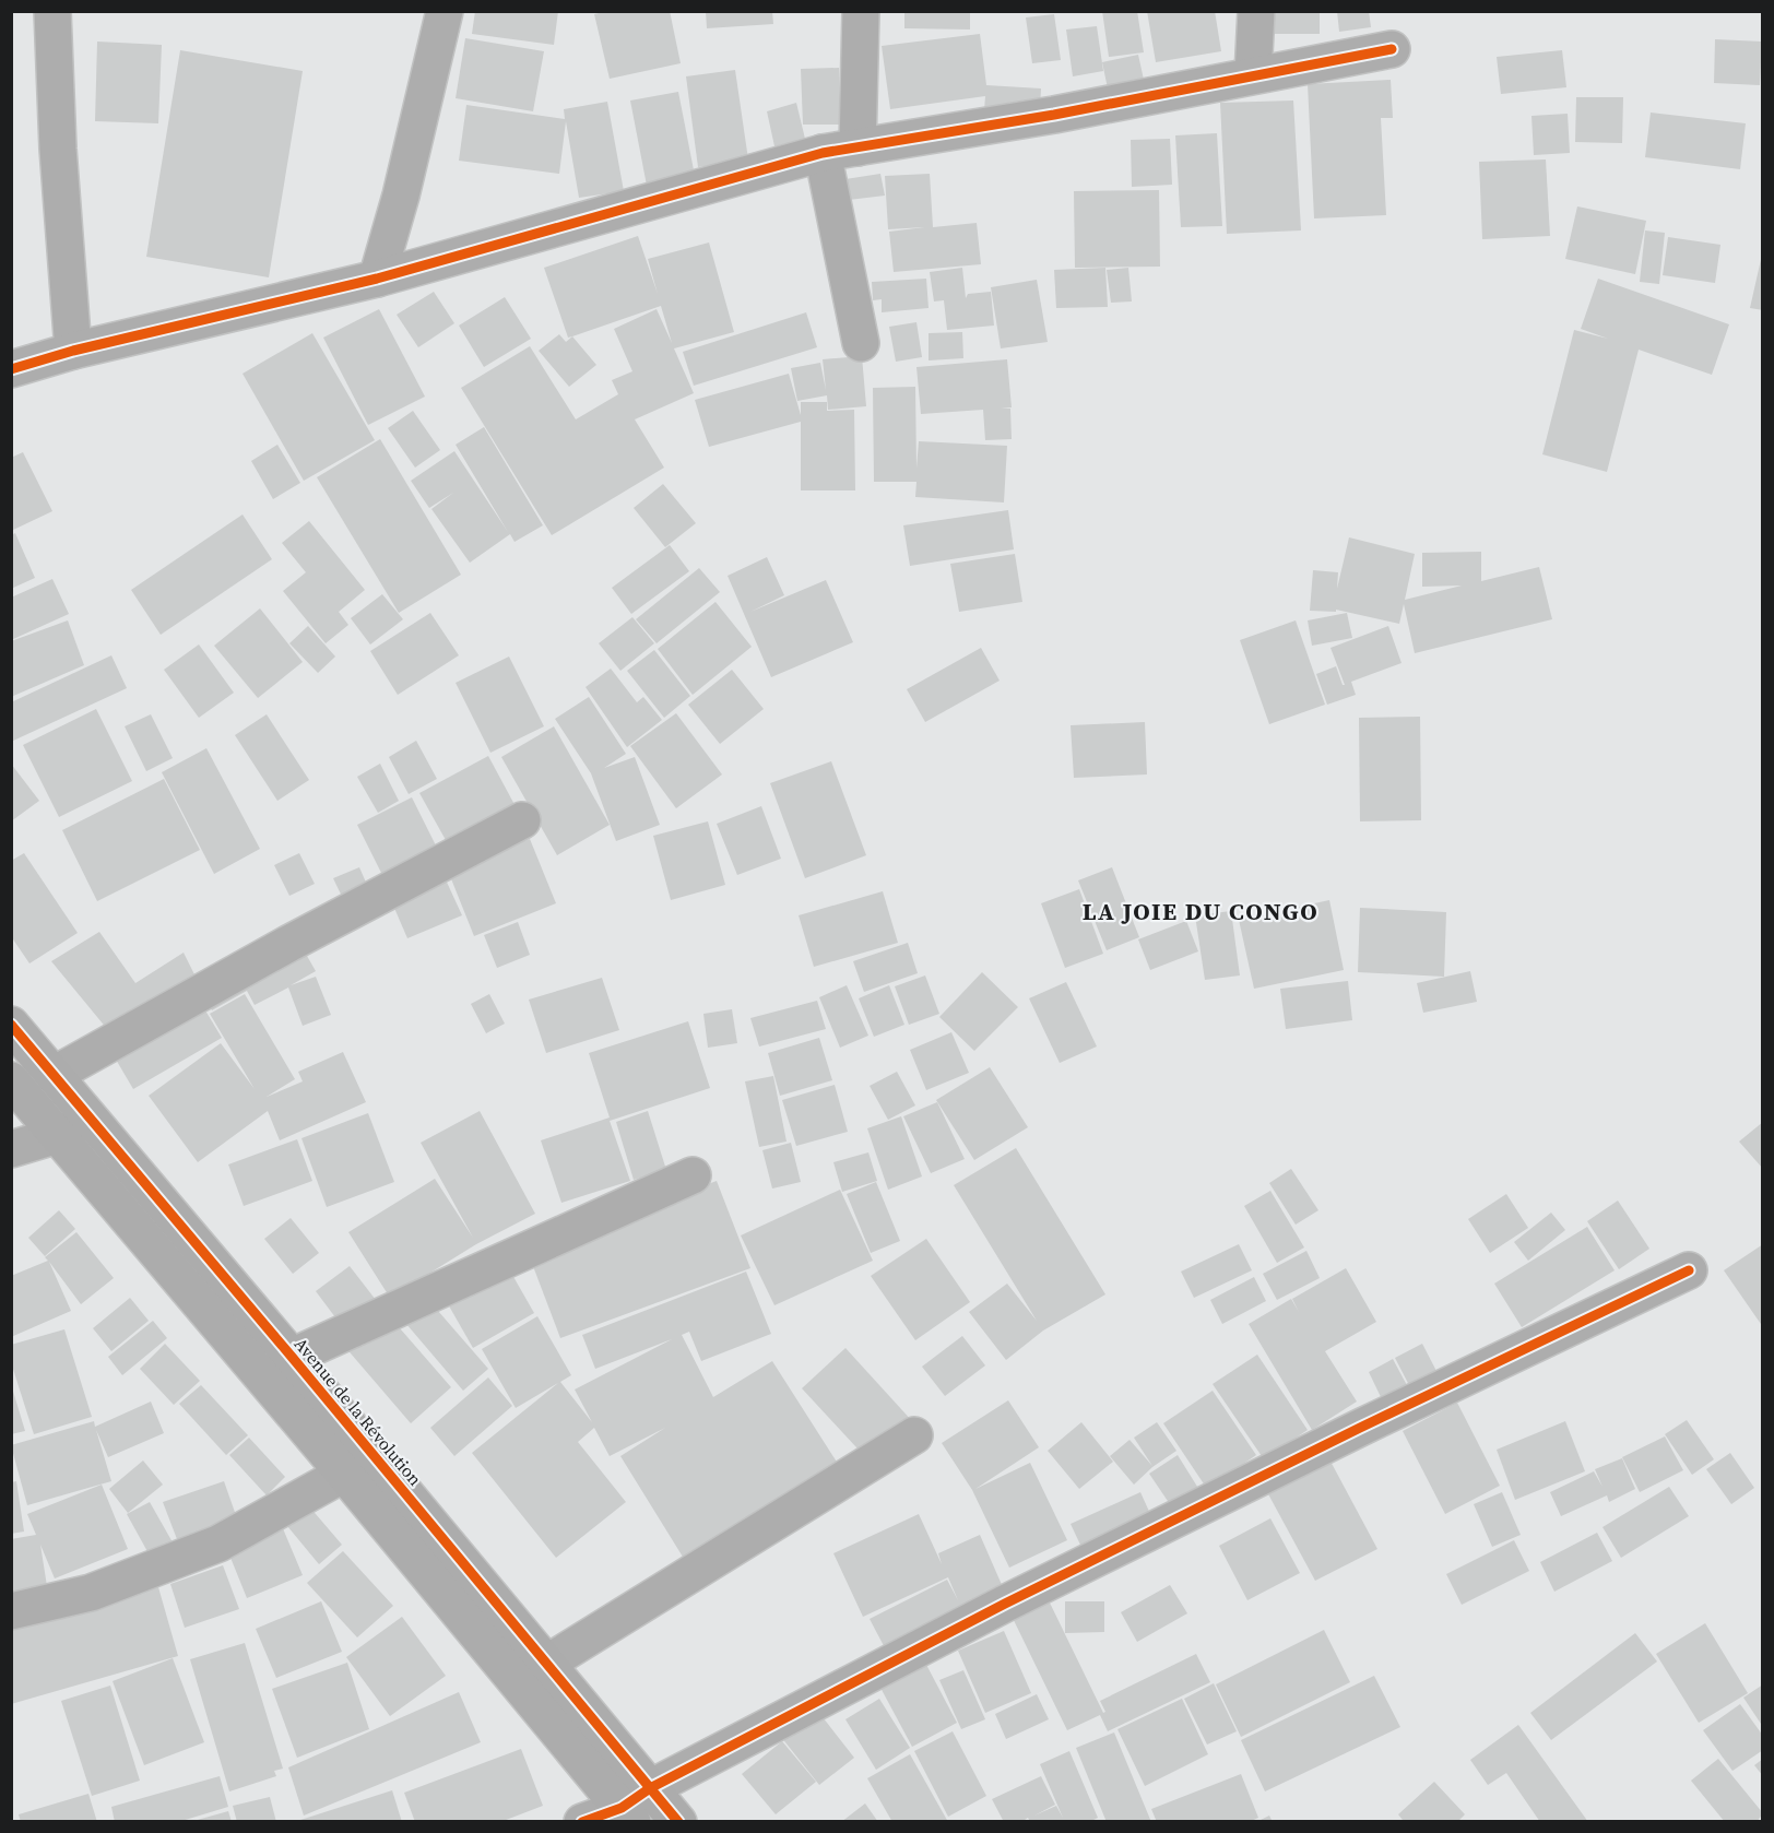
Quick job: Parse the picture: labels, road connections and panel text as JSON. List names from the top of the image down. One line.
{"streets":{"street":["Avenue de la Révolution"]},"districts":["LA JOIE DU CONGO"]}
